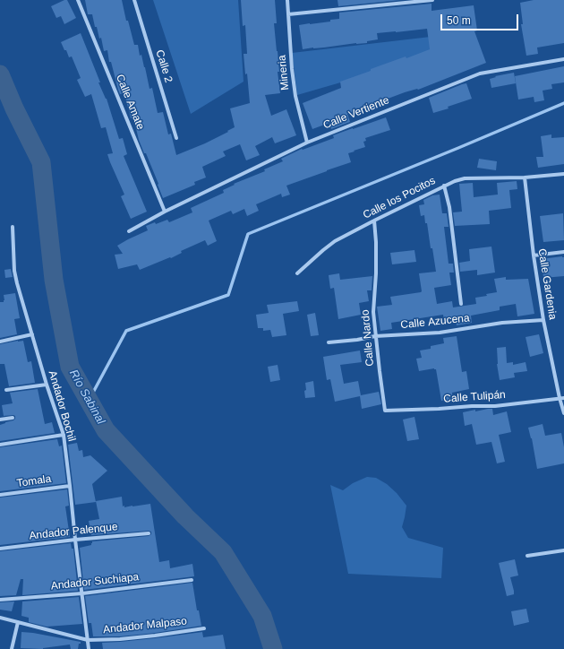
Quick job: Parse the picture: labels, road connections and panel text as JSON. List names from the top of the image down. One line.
{"streets":{"street":["Calle 2","Mineria","Calle Amate","Calle Vertiente","Calle los Pocitos","Calle Gardenia","Calle Azucena","Calle Nardo","Calle Tulipán","Andador Bochil","Tomala","Andador Palenque","Andador Suchiapa","Andador Malpaso"]},"crossings":[["Mineria","Calle Vertiente"],["Calle Amate","Calle Vertiente"],["Calle los Pocitos","Calle Gardenia"],["Calle los Pocitos","Calle Nardo"],["Calle Gardenia","Calle Azucena"],["Calle Gardenia","Calle Tulipán"],["Calle Azucena","Calle Nardo"],["Calle Nardo","Calle Tulipán"],["Andador Bochil","Tomala"],["Andador Bochil","Andador Palenque"],["Andador Bochil","Andador Suchiapa"],["Andador Bochil","Andador Malpaso"]],"water":["Río Sabinal"],"scale_bar":"50 m"}
